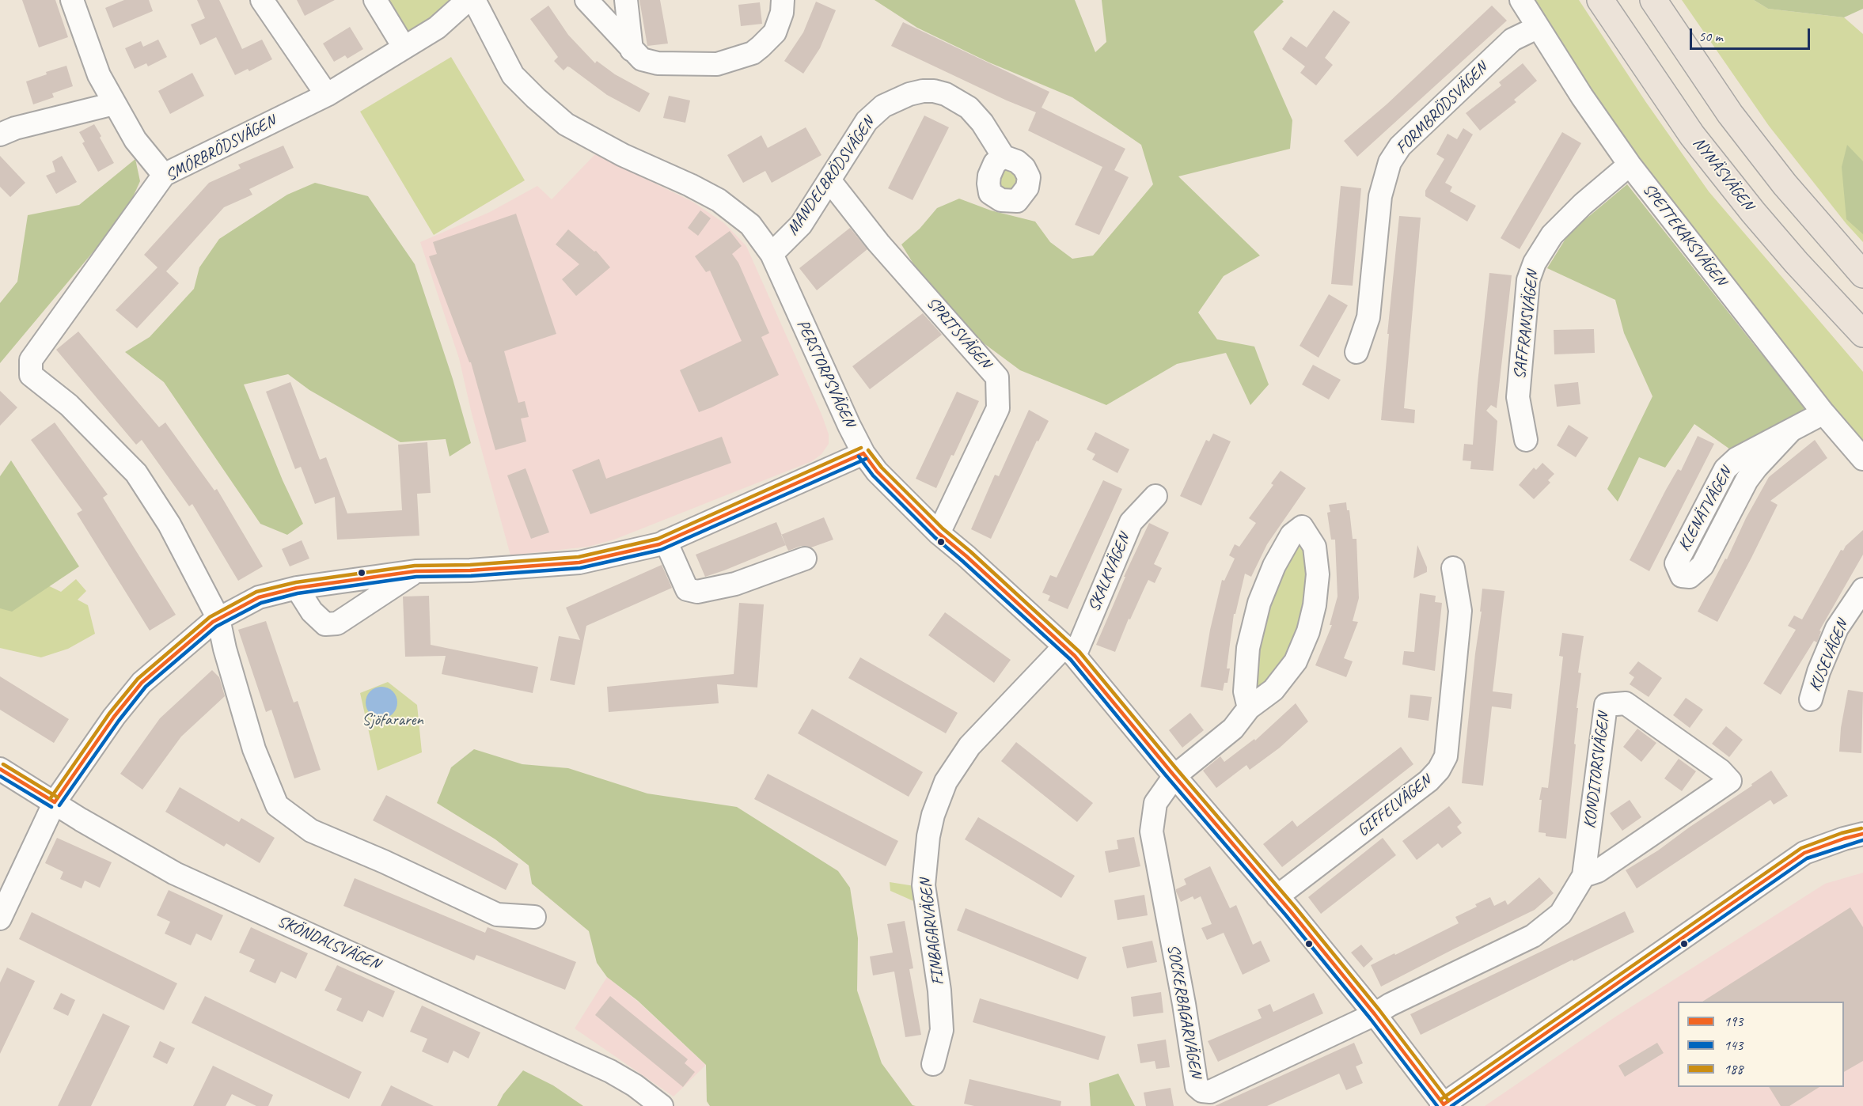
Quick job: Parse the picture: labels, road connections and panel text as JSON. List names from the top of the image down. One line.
{"streets":{"highway":["NYNÄSVÄGEN"],"street":["FORMBRÖDSVÄGEN","SMÖRBRÖDSVÄGEN","MANDELBRÖDSVÄGEN","SPETTEKAKSVÄGEN","SAFFRANSVÄGEN","SPRITSVÄGEN","PERSTORPSVÄGEN","KLENÄTVÄGEN","SKALKVÄGEN","KUSEVÄGEN","KONDITORSVÄGEN","GIFFELVÄGEN","FINBAGARVÄGEN","SKÖNDALSVÄGEN","SOCKERBAGARVÄGEN"]},"crossings":[["FORMBRÖDSVÄGEN","SPETTEKAKSVÄGEN"],["MANDELBRÖDSVÄGEN","SPRITSVÄGEN"],["MANDELBRÖDSVÄGEN","PERSTORPSVÄGEN"],["SPETTEKAKSVÄGEN","SAFFRANSVÄGEN"],["SPETTEKAKSVÄGEN","KLENÄTVÄGEN"],["SPRITSVÄGEN","PERSTORPSVÄGEN"],["PERSTORPSVÄGEN","SKALKVÄGEN"],["PERSTORPSVÄGEN","KONDITORSVÄGEN"],["PERSTORPSVÄGEN","GIFFELVÄGEN"],["PERSTORPSVÄGEN","FINBAGARVÄGEN"],["PERSTORPSVÄGEN","SOCKERBAGARVÄGEN"],["SKALKVÄGEN","FINBAGARVÄGEN"],["KONDITORSVÄGEN","SOCKERBAGARVÄGEN"]],"parks":["Sjöfararen"],"lines":["transit line 188","transit line 193","transit line 143"],"legend":["193","143","188"],"scale_bar":"50 m"}
